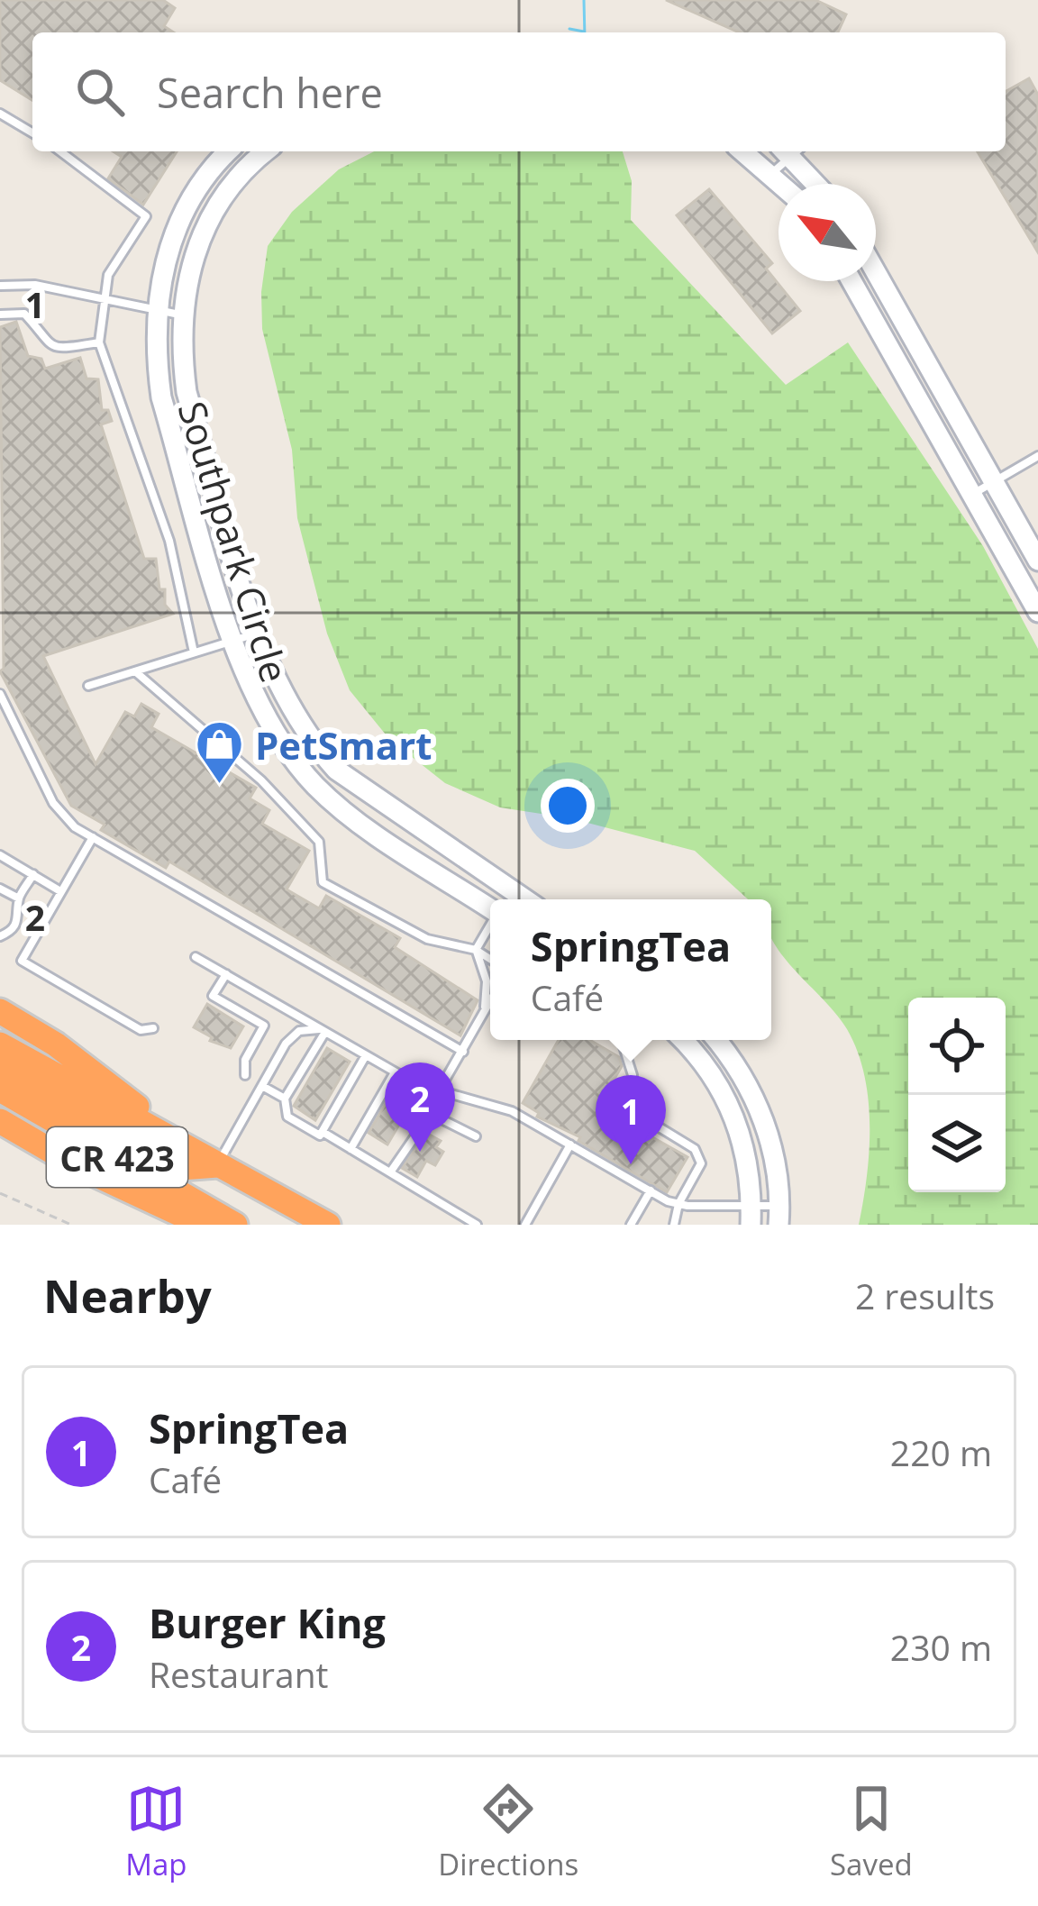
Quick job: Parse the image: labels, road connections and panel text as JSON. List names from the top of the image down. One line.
{"streets":{"highway":["CR 423"],"street":["Southpark Circle"]},"places":{"shop":["PetSmart"]},"north":"top left","page":{"search":"Search here","popup":["SpringTea","Café"],"pins":["2","1"],"heading":["Nearby","2 results"],"list":[{"mark":"1","name":"SpringTea","note":"Café","value":"220 m"},{"mark":"2","name":"Burger King","note":"Restaurant","value":"230 m"}],"nav":["Map","Directions","Saved"]},"grid":{"rows":["1","2"]}}
